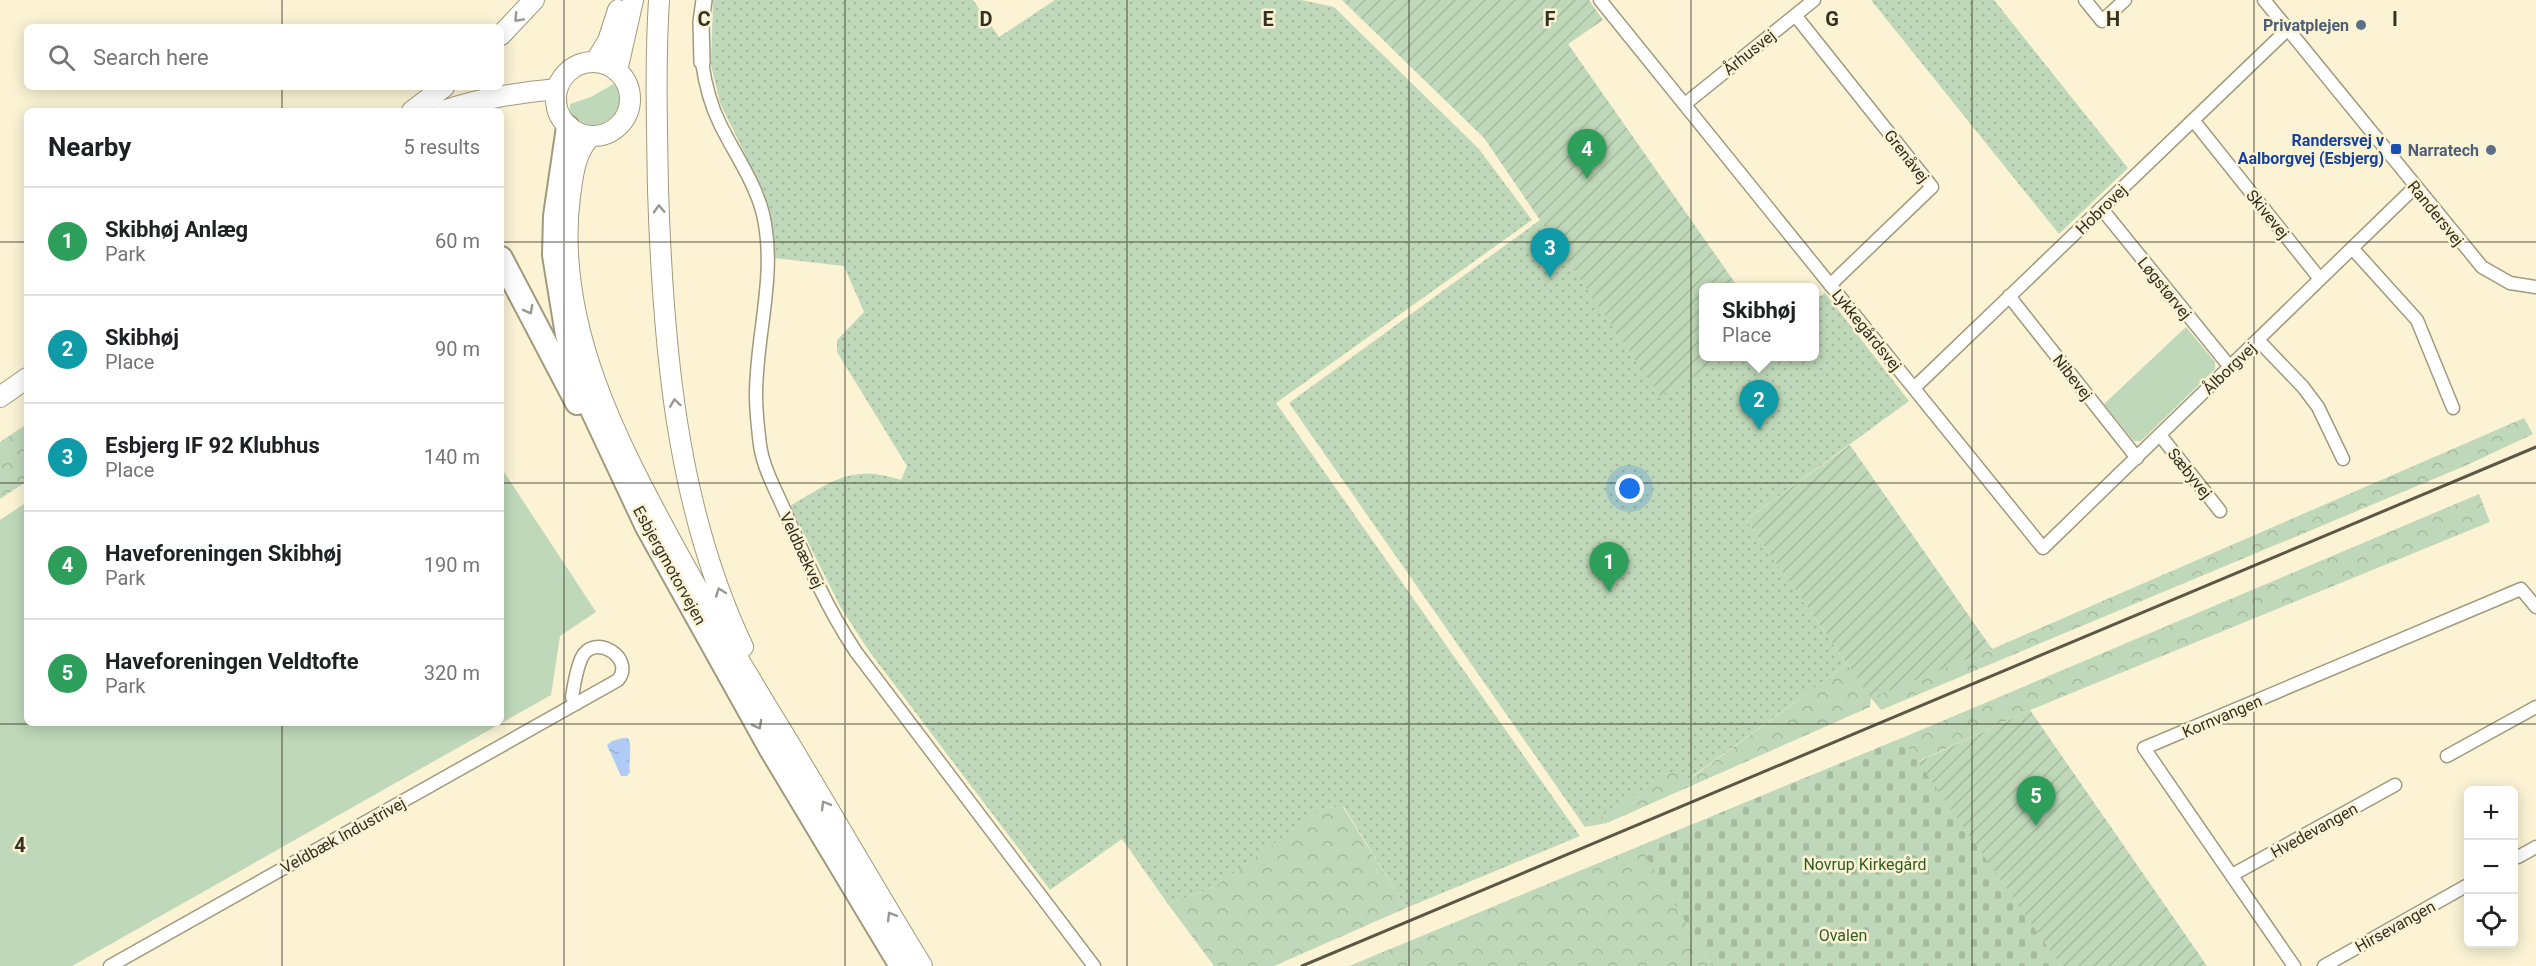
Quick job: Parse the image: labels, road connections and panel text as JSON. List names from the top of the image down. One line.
{"streets":{"highway":["Esbjergmotorvejen"],"street":["Århusvej","Grenåvej","Hobrovej","Randersvej","Skivevej","Løgstørvej","Lykkegårdsvej","Ålborgvej","Nibevej","Sæbyvej","Veldbækvej","Kornvangen","Hvedevangen","Veldbæk Industrivej","Hirsevangen"]},"crossings":[["Århusvej","Grenåvej"],["Århusvej","Lykkegårdsvej"],["Grenåvej","Lykkegårdsvej"],["Hobrovej","Randersvej"],["Hobrovej","Skivevej"],["Hobrovej","Løgstørvej"],["Hobrovej","Lykkegårdsvej"],["Hobrovej","Nibevej"],["Randersvej","Ålborgvej"],["Skivevej","Ålborgvej"],["Løgstørvej","Ålborgvej"],["Lykkegårdsvej","Ålborgvej"],["Ålborgvej","Nibevej"],["Ålborgvej","Sæbyvej"],["Kornvangen","Hvedevangen"]],"parks":["Novrup Kirkegård","Ovalen"],"places":{"other":["Privatplejen","Narratech"],"transit":["Randersvej v Aalborgvej (Esbjerg)"]},"page":{"search":"Search here","heading":["Nearby","5 results"],"pins":["4","3","2","1","5"],"list":[{"mark":"1","name":"Skibhøj Anlæg","note":"Park","value":"60 m"},{"mark":"2","name":"Skibhøj","note":"Place","value":"90 m"},{"mark":"3","name":"Esbjerg IF 92 Klubhus","note":"Place","value":"140 m"},{"mark":"4","name":"Haveforeningen Skibhøj","note":"Park","value":"190 m"},{"mark":"5","name":"Haveforeningen Veldtofte","note":"Park","value":"320 m"}],"popup":["Skibhøj","Place"],"map_buttons":["+","−"]},"grid":{"columns":["C","D","E","F","G","H","I"],"rows":["4"]}}
